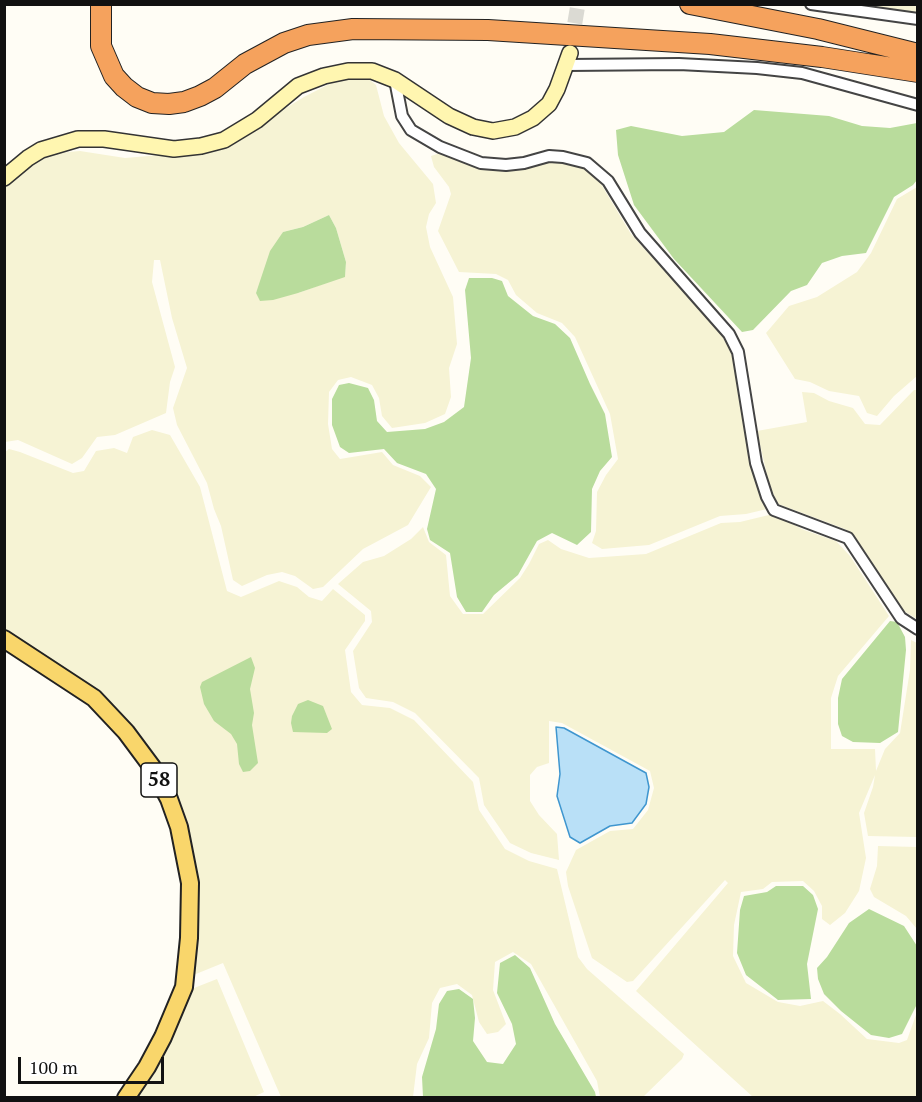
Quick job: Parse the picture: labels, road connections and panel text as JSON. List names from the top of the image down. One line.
{"streets":{"main road":["58"]},"scale_bar":"100 m"}
